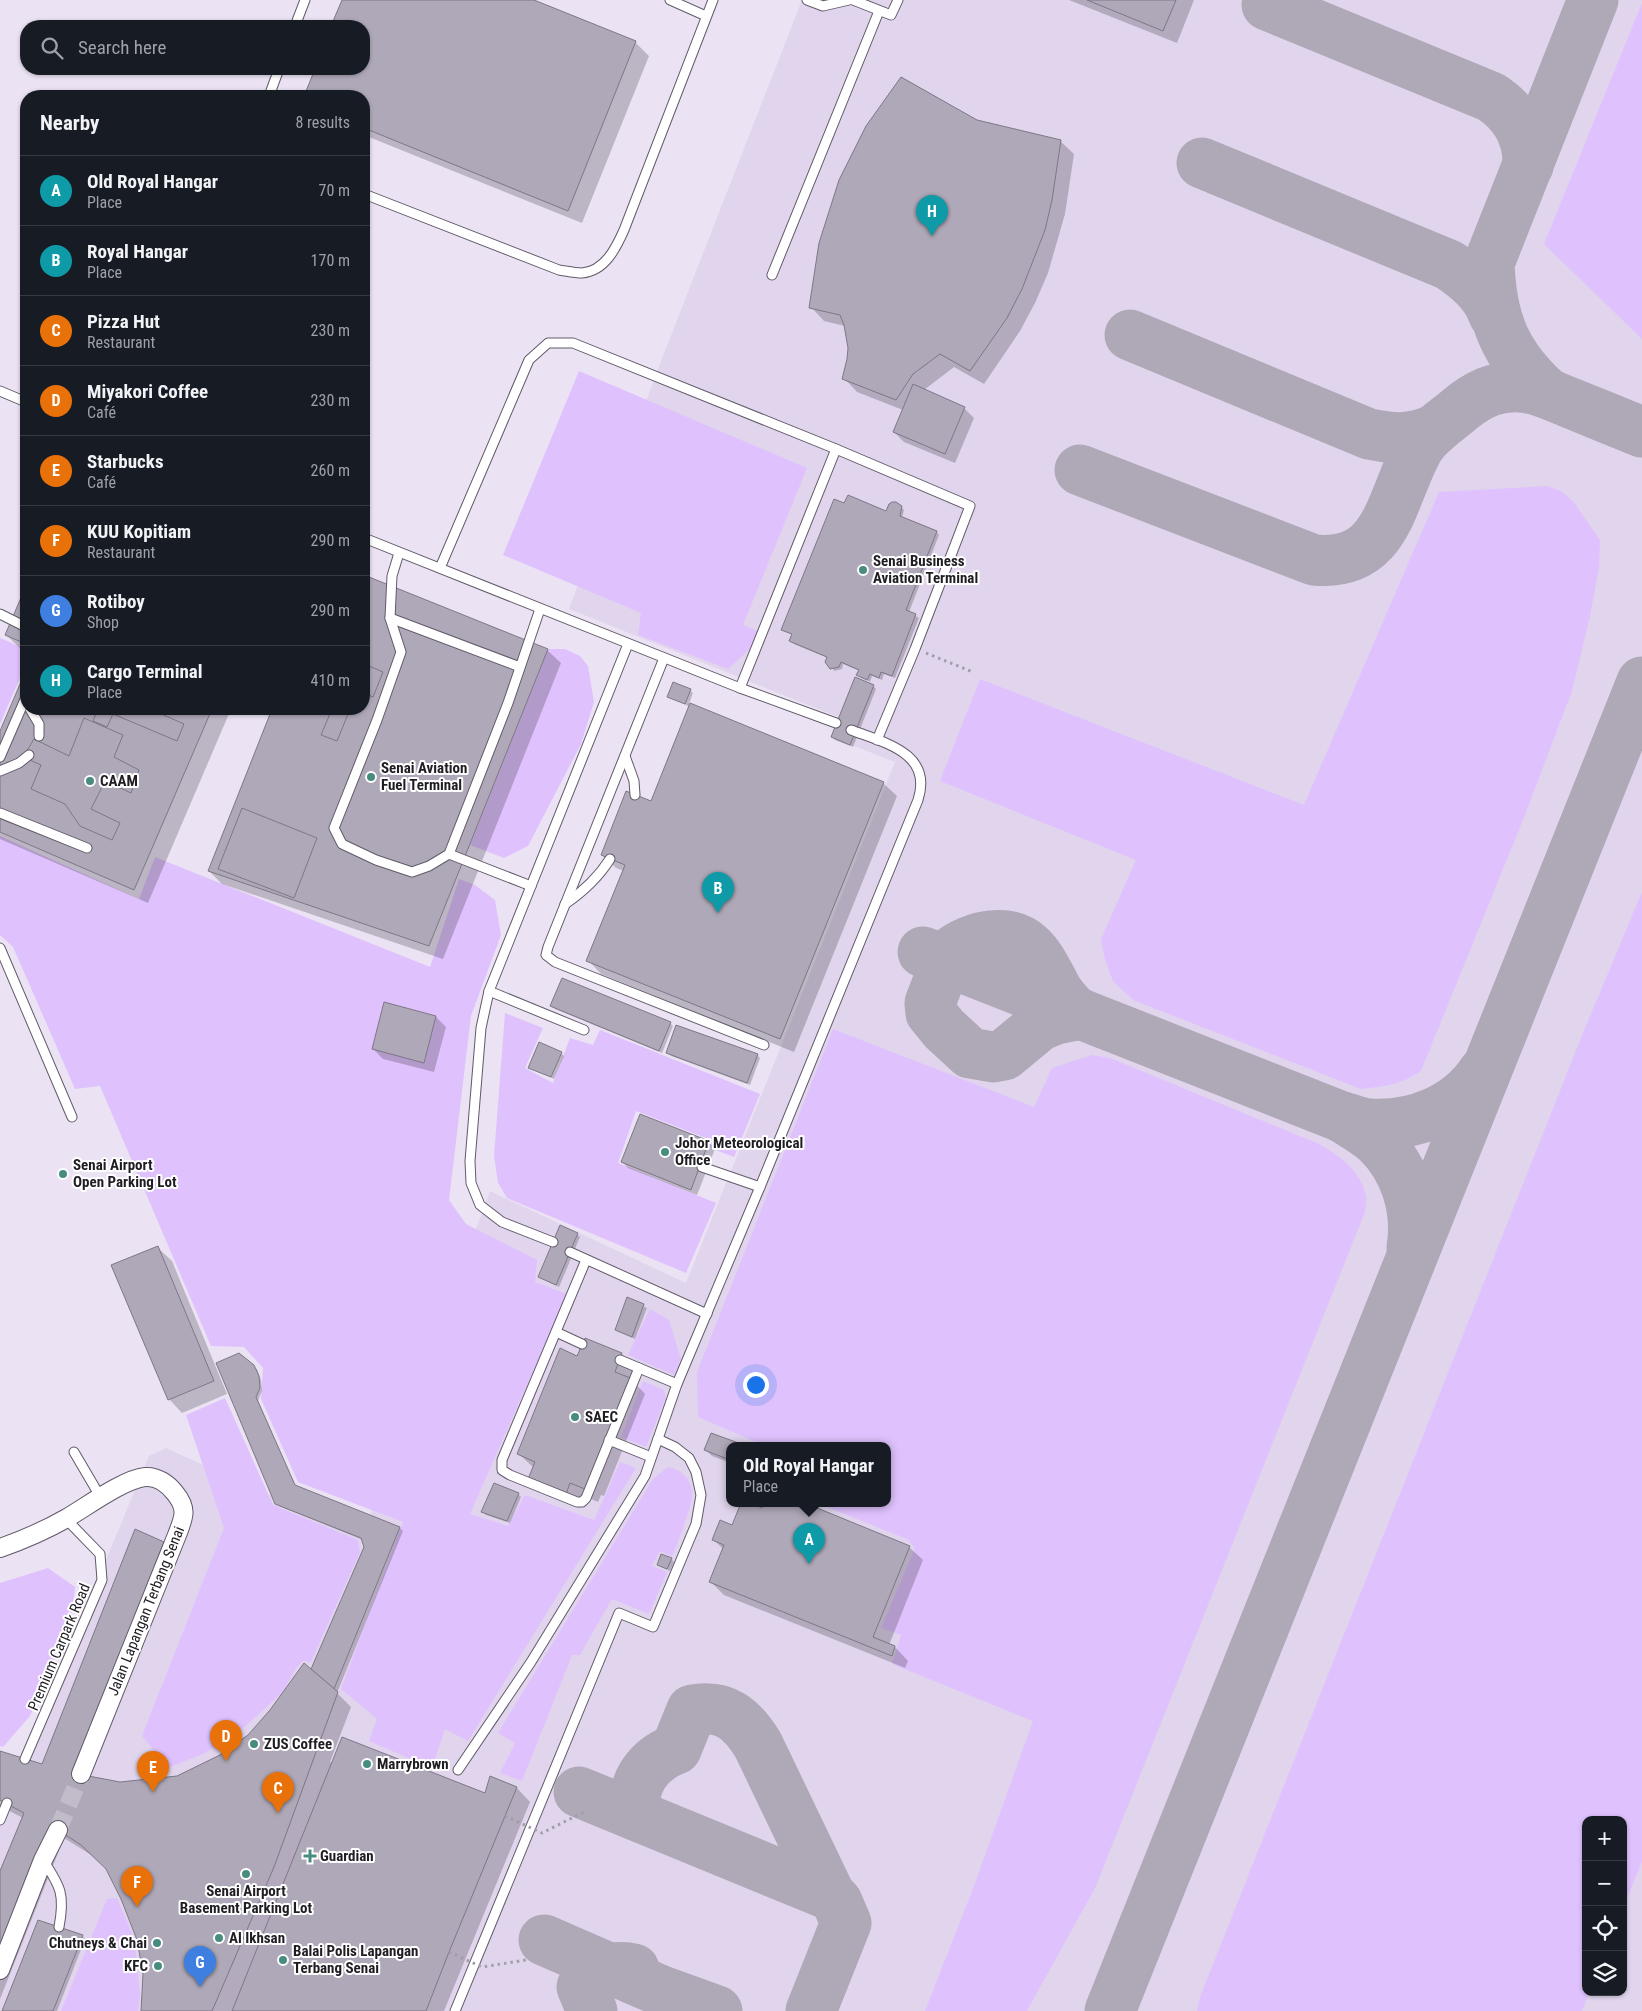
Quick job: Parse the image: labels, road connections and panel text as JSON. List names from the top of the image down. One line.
{"streets":{"street":["Jalan Lapangan Terbang Senai"],"lane":["Premium Carpark Road"]},"crossings":[["Jalan Lapangan Terbang Senai","Premium Carpark Road"]],"places":{"other":["Senai Business Aviation Terminal","Senai Aviation Fuel Terminal","CAAM","Johor Meteorological Office","Senai Airport Open Parking Lot","SAEC","ZUS Coffee","Marrybrown","Senai Airport Basement Parking Lot","Al Ikhsan","Chutneys & Chai","Balai Polis Lapangan Terbang Senai","KFC"],"health":["Guardian"]},"page":{"search":"Search here","heading":["Nearby","8 results"],"list":[{"mark":"A","name":"Old Royal Hangar","note":"Place","value":"70 m"},{"mark":"B","name":"Royal Hangar","note":"Place","value":"170 m"},{"mark":"C","name":"Pizza Hut","note":"Restaurant","value":"230 m"},{"mark":"D","name":"Miyakori Coffee","note":"Café","value":"230 m"},{"mark":"E","name":"Starbucks","note":"Café","value":"260 m"},{"mark":"F","name":"KUU Kopitiam","note":"Restaurant","value":"290 m"},{"mark":"G","name":"Rotiboy","note":"Shop","value":"290 m"},{"mark":"H","name":"Cargo Terminal","note":"Place","value":"410 m"}],"pins":["H","B","A","D","E","C","F","G"],"popup":["Old Royal Hangar","Place"],"map_buttons":["+","−"]}}
